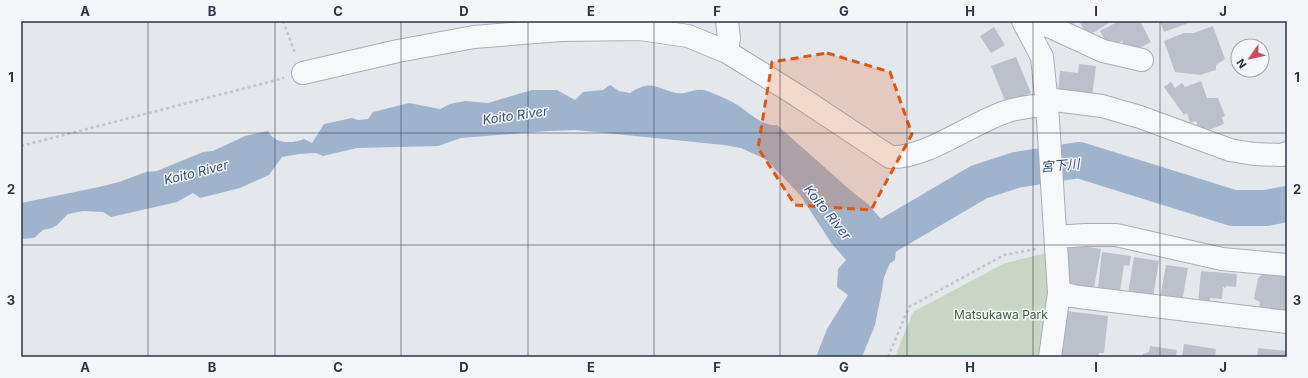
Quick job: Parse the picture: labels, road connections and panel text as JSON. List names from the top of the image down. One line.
{"water":["Koito River","宮下川"],"parks":["Matsukawa Park"],"north":"bottom left","grid":{"columns":["A","B","C","D","E","F","G","H","I","J"],"rows":["1","2","3"]}}
